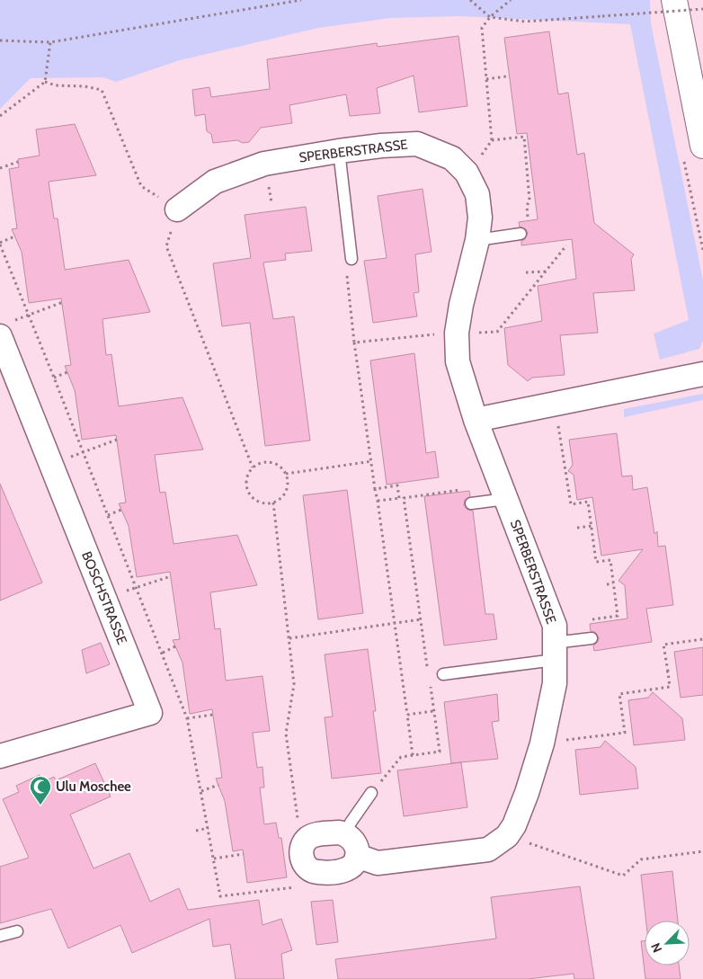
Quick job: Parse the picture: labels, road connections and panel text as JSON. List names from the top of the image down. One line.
{"streets":{"street":["SPERBERSTRASSE","BOSCHSTRASSE"]},"places":{"mosque":["Ulu Moschee"]},"north":"bottom left"}
